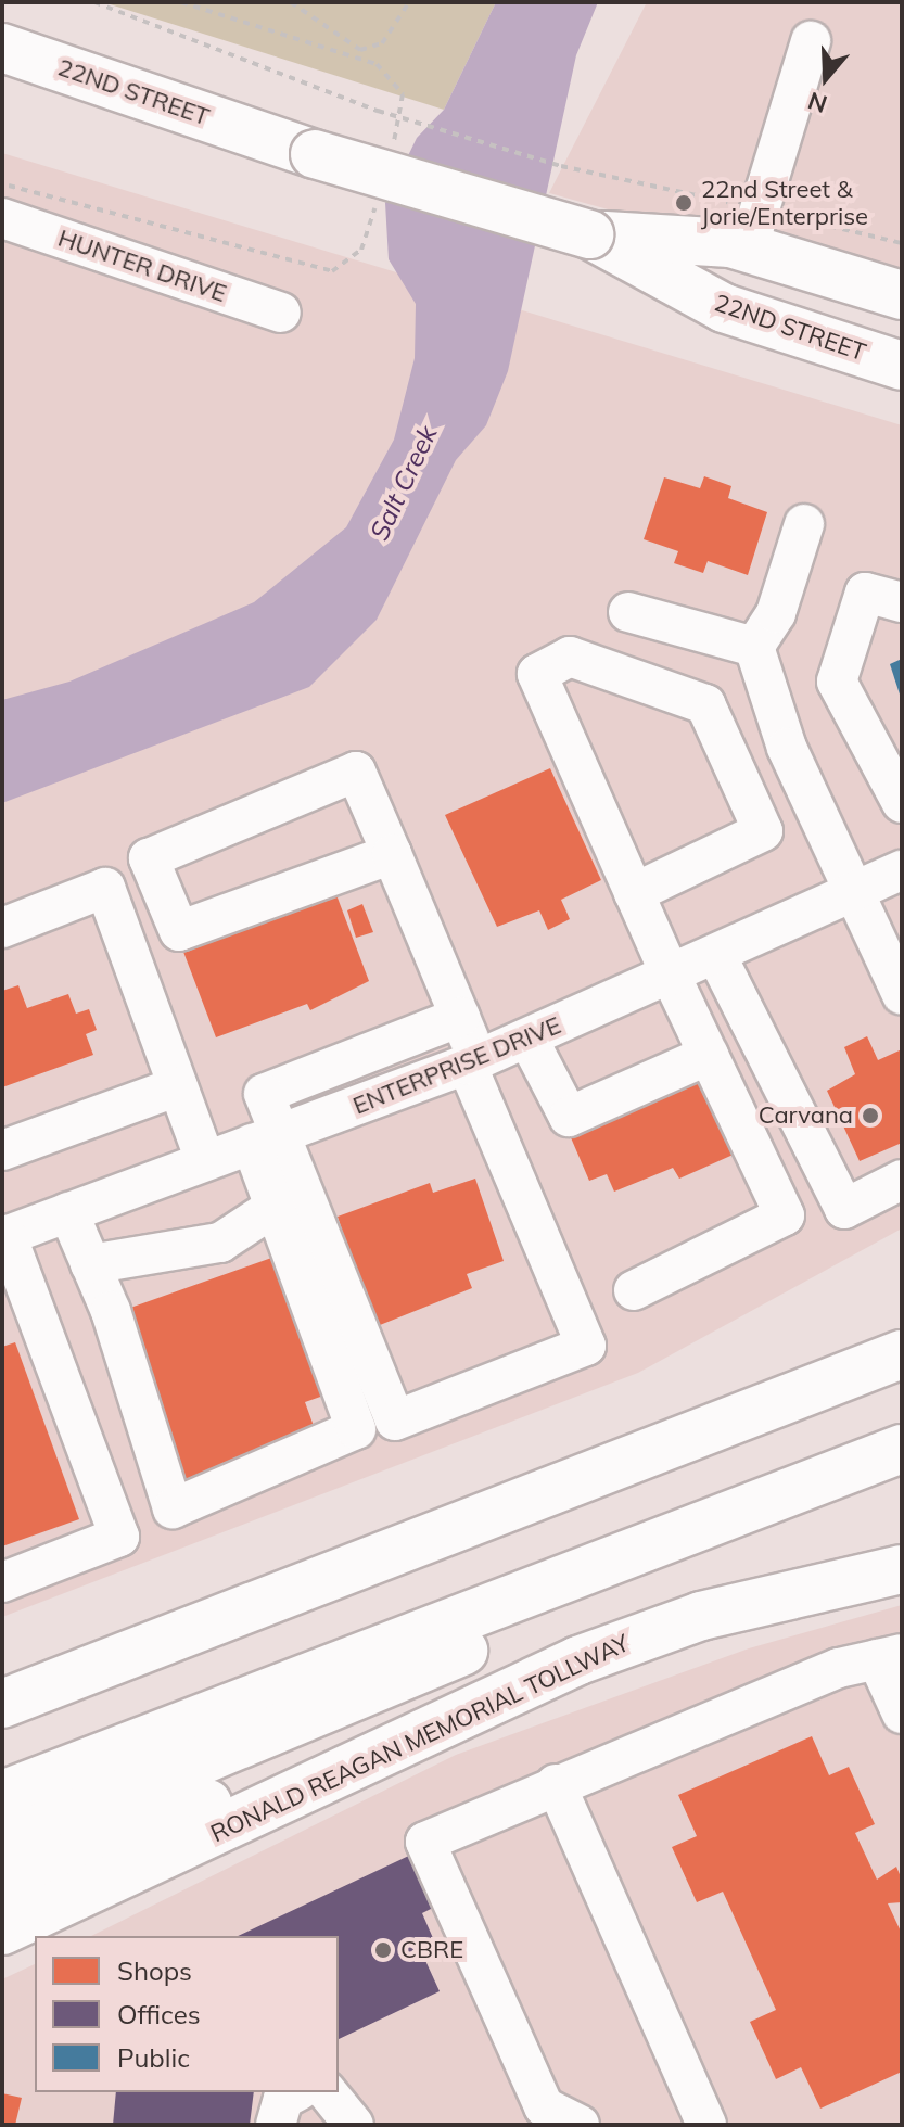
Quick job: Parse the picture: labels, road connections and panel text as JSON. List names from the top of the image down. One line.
{"streets":{"main road":["22ND STREET","RONALD REAGAN MEMORIAL TOLLWAY"],"street":["HUNTER DRIVE","ENTERPRISE DRIVE"]},"water":["Salt Creek"],"places":["22nd Street & Jorie/Enterprise","Carvana","CBRE"],"legend":["Shops","Offices","Public"],"north":"bottom"}
